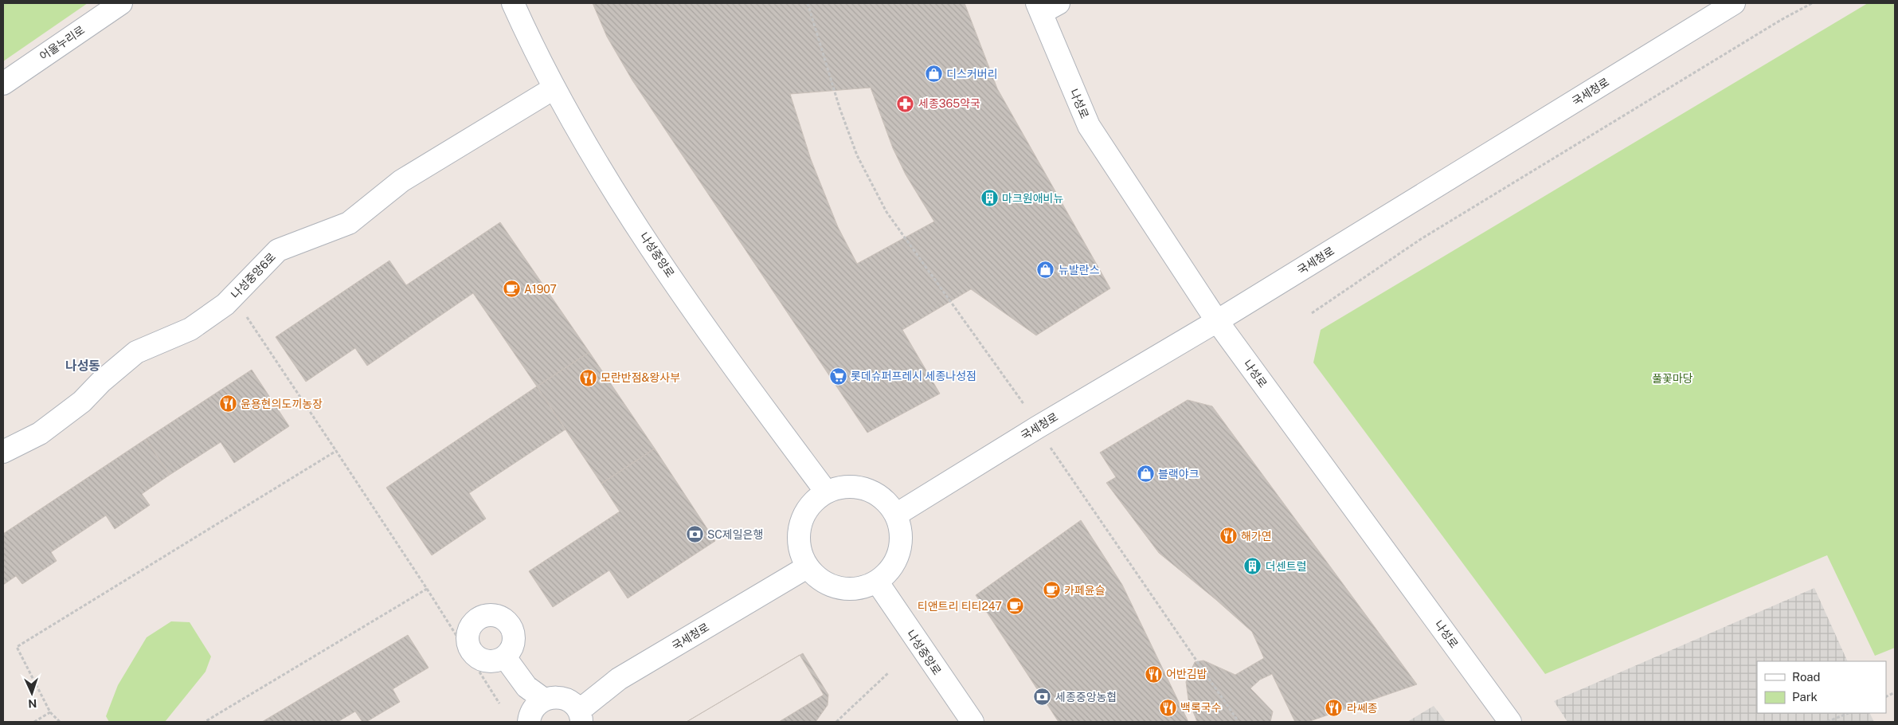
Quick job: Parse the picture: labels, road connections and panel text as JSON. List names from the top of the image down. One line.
{"streets":{"street":["어울누리로","국세청로","나성로","나성중앙로","나성중앙6로"]},"crossings":[["국세청로","나성로"],["국세청로","나성중앙로"],["나성중앙로","나성중앙6로"]],"districts":["나성동"],"parks":["풀꽃마당"],"places":{"shop":["디스커버리","뉴발란스","블랙야크"],"pharmacy":["세종365약국"],"building":["마크원애비뉴","더센트럴"],"cafe":["A1907","카페윤슬","티앤트리 티티247"],"supermarket":["롯데슈퍼프레시 세종나성점"],"restaurant":["모란반점&왕사부","윤용현의도끼농장","해가연","어반김밥","백록국수","라쎄종"],"bank":["SC제일은행","세종중앙농협"]},"legend":["Road","Park"],"north":"bottom"}
